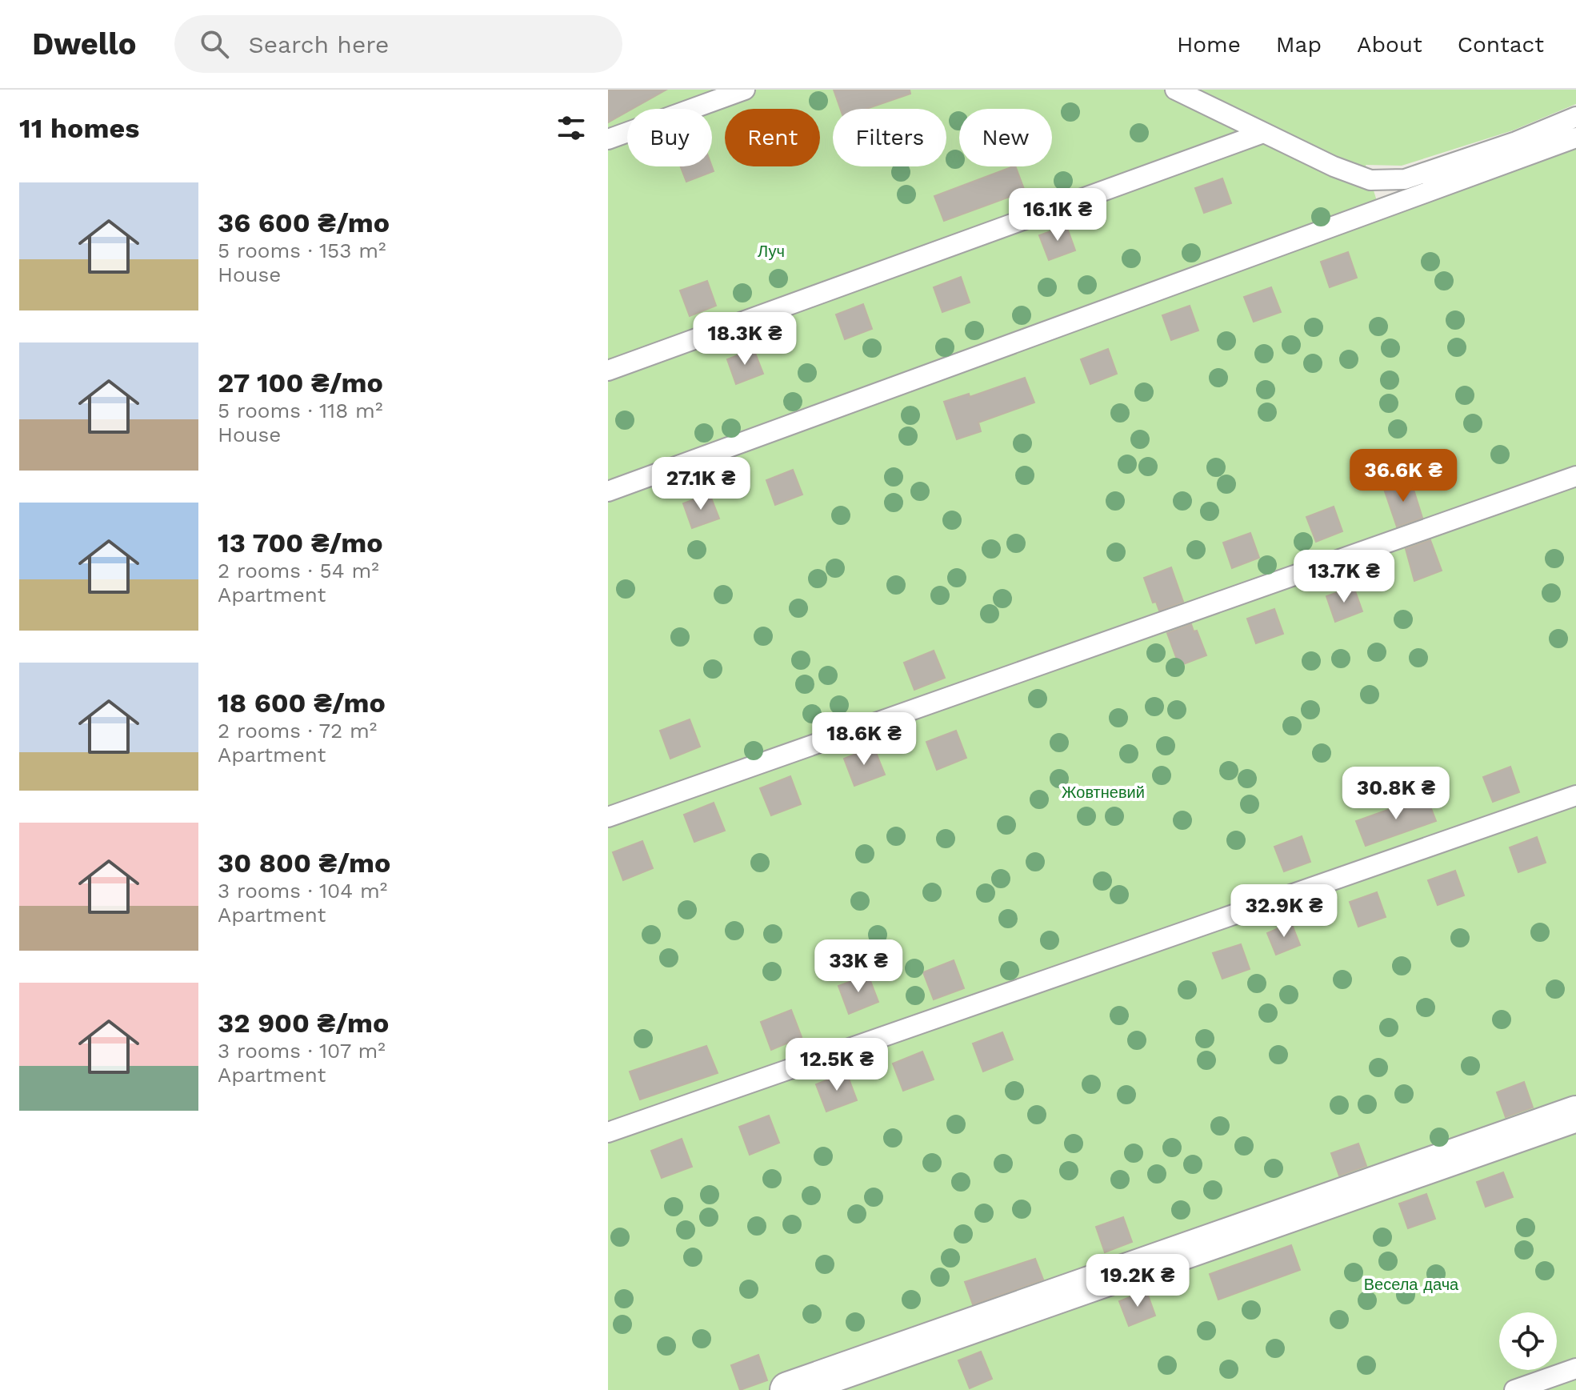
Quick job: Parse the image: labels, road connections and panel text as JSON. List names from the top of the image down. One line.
{"parks":["Луч","Жовтневий","Весела дача"],"page":{"header":"Dwello","search":"Search here","nav":["Home","Map","About","Contact"],"heading":"11 homes","chip":["Buy","Rent","Filters","New"],"list":[{"name":"36 600 ₴/mo","note":"5 rooms · 153 m² · House"},{"name":"27 100 ₴/mo","note":"5 rooms · 118 m² · House"},{"name":"13 700 ₴/mo","note":"2 rooms · 54 m² · Apartment"},{"name":"18 600 ₴/mo","note":"2 rooms · 72 m² · Apartment"},{"name":"30 800 ₴/mo","note":"3 rooms · 104 m² · Apartment"},{"name":"32 900 ₴/mo","note":"3 rooms · 107 m² · Apartment"}],"price":["16.1K ₴","18.3K ₴","36.6K ₴","27.1K ₴","13.7K ₴","18.6K ₴","30.8K ₴","32.9K ₴","33K ₴","12.5K ₴","19.2K ₴"]}}
